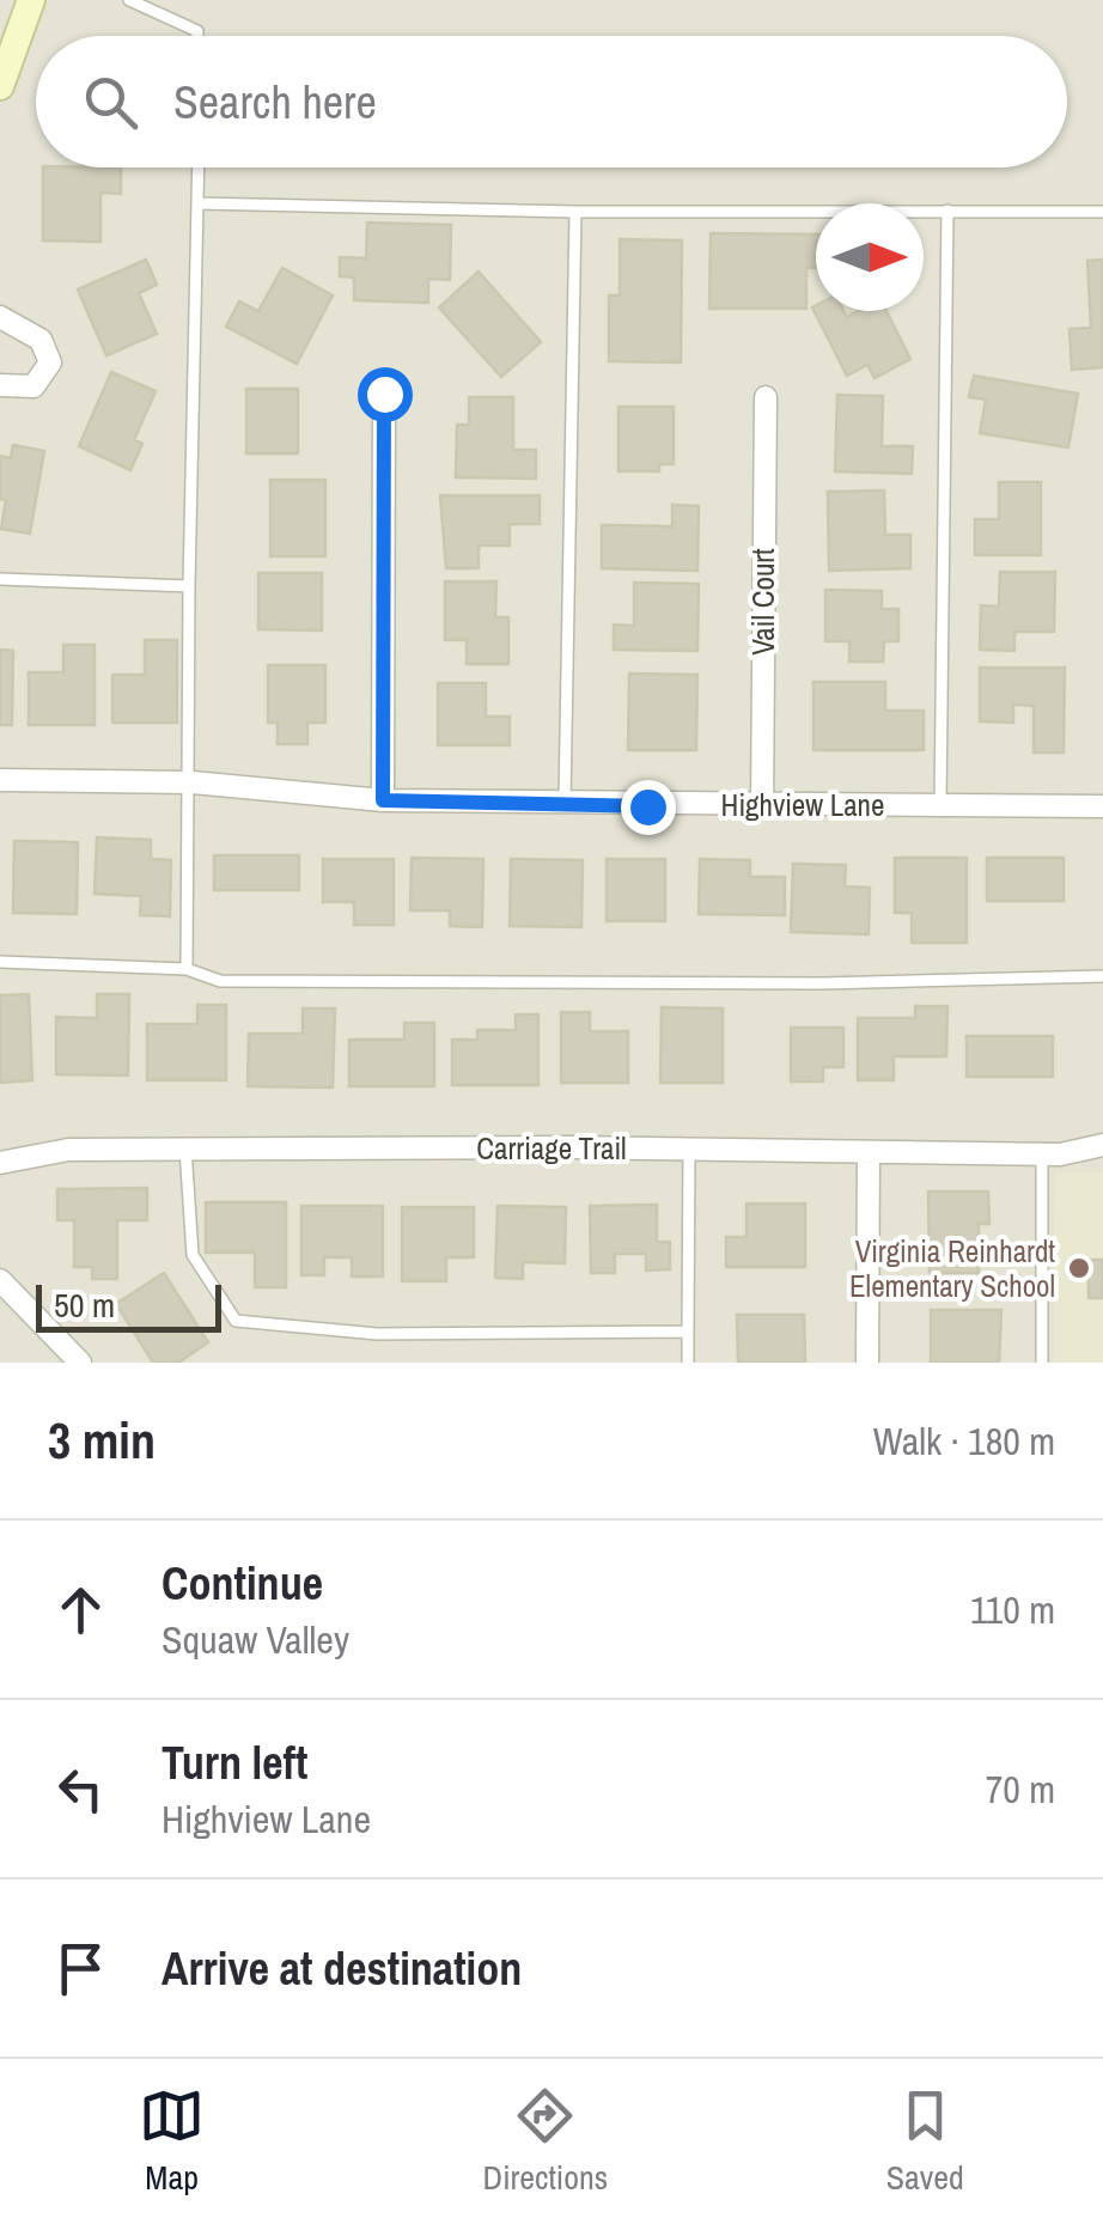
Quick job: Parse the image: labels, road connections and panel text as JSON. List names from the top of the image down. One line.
{"streets":{"street":["Vail Court","Highview Lane","Carriage Trail"]},"crossings":[["Vail Court","Highview Lane"]],"places":["Virginia Reinhardt Elementary School"],"scale_bar":"50 m","north":"right","page":{"search":"Search here","scale":"50 m","heading":["3 min","Walk · 180 m"],"list":[["Continue","Squaw Valley","110 m"],["Turn left","Highview Lane","70 m"],"Arrive at destination"],"nav":["Map","Directions","Saved"]}}
